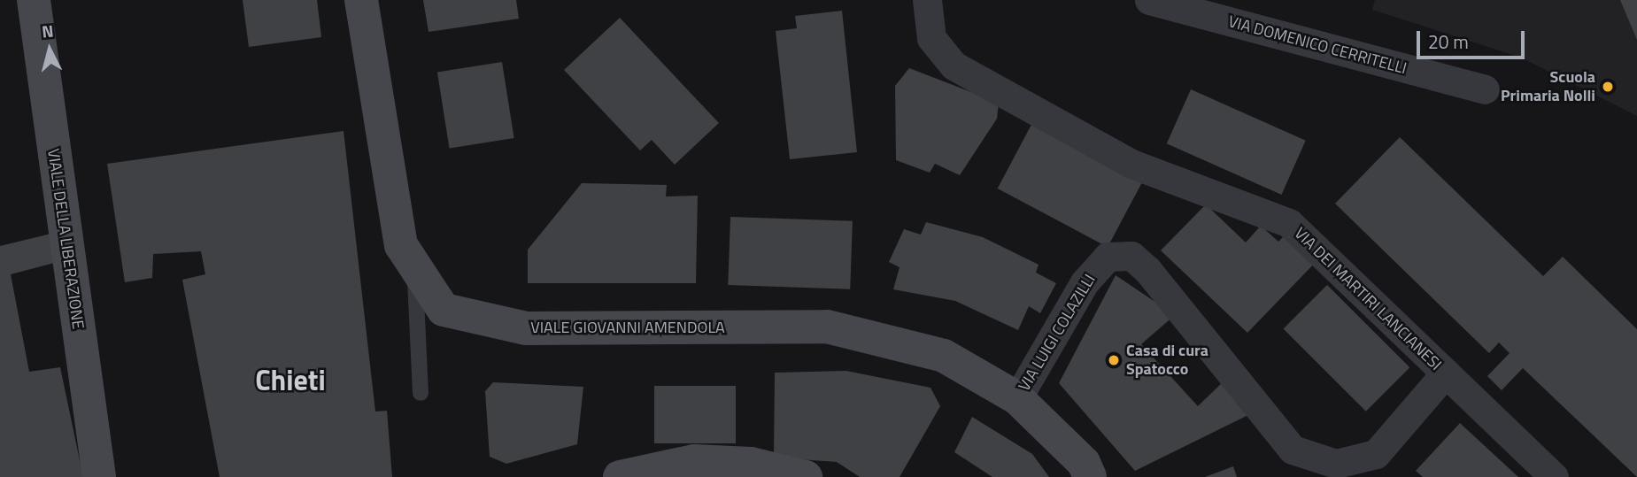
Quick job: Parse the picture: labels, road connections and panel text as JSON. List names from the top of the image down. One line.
{"streets":{"main road":["VIALE DELLA LIBERAZIONE","VIALE GIOVANNI AMENDOLA"],"street":["VIA DOMENICO CERRITELLI","VIA DEI MARTIRI LANCIANESI","VIA LUIGI COLAZILLI"]},"crossings":[["VIA DEI MARTIRI LANCIANESI","VIA LUIGI COLAZILLI"],["VIALE GIOVANNI AMENDOLA","VIA LUIGI COLAZILLI"]],"districts":["Chieti"],"places":["Scuola Primaria Nolli","Casa di cura Spatocco"],"scale_bar":"20 m","north":"top"}
